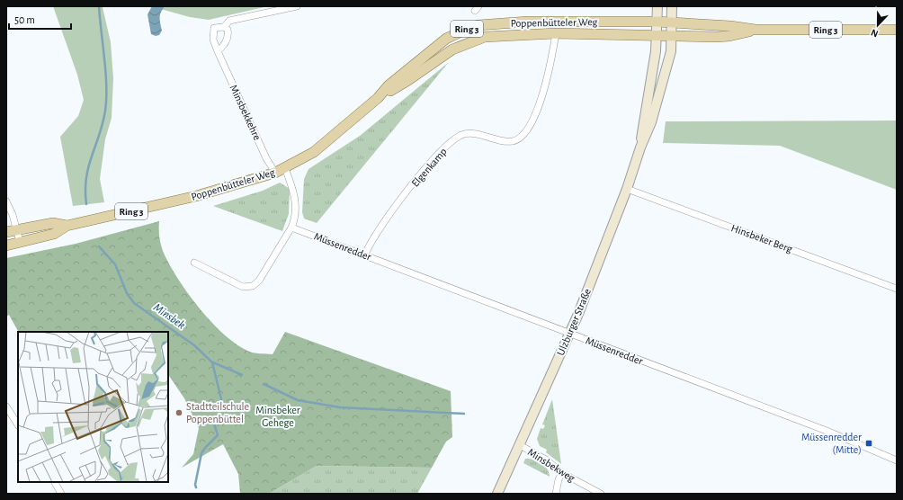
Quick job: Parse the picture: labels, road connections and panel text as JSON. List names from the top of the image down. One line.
{"streets":{"main road":["Poppenbütteler Weg","Ring 3","Ulzburger Straße"],"street":["Minsbekkehre","Elgenkamp","Hinsbeker Berg","Müssenredder","Minsbekweg"]},"crossings":[["Poppenbütteler Weg","Minsbekkehre"],["Poppenbütteler Weg","Elgenkamp"],["Poppenbütteler Weg","Ulzburger Straße"],["Elgenkamp","Müssenredder"],["Hinsbeker Berg","Ulzburger Straße"],["Müssenredder","Ulzburger Straße"],["Ulzburger Straße","Minsbekweg"]],"water":["Minsbek"],"parks":["Minsbeker Gehege"],"places":{"other":["Stadtteilschule Poppenbüttel"],"transit":["Müssenredder (Mitte)"]},"scale_bar":"50 m","north":"bottom"}
